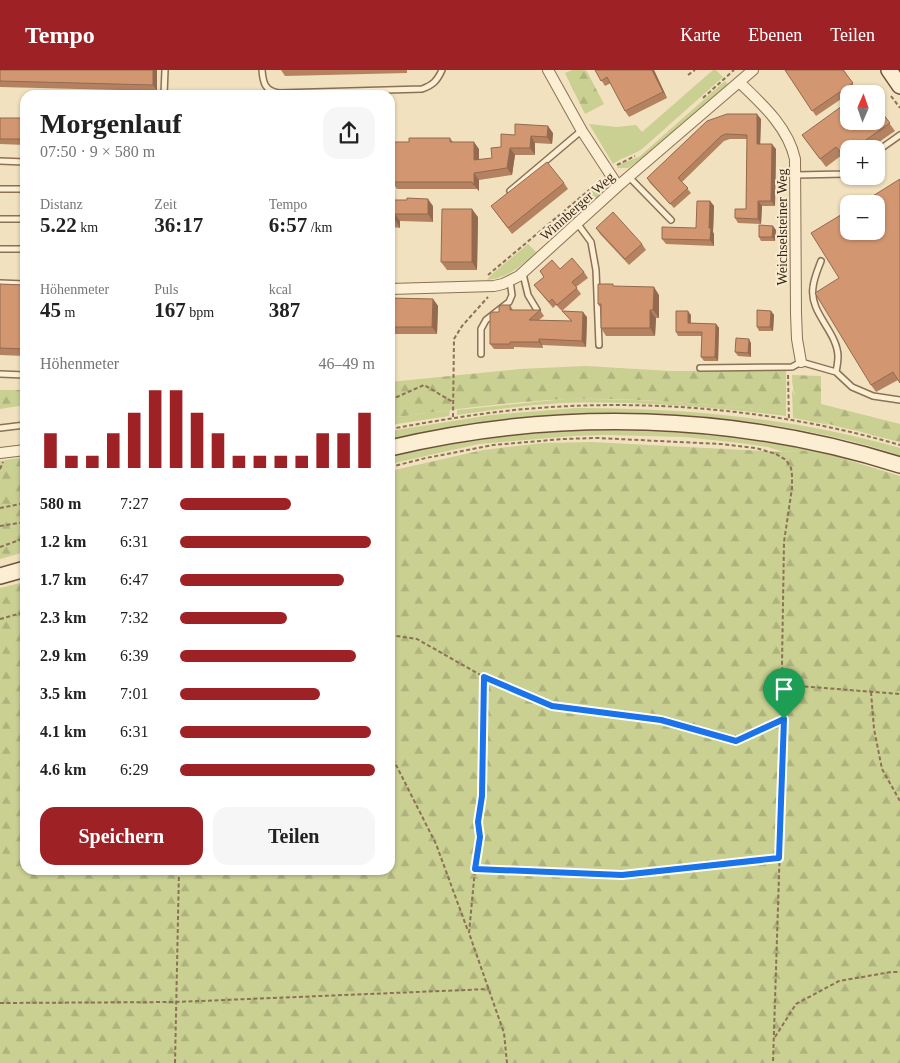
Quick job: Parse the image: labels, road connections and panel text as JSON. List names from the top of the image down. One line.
{"streets":{"street":["Winnberger Weg","Weichselsteiner Weg"]},"crossings":[["Winnberger Weg","Weichselsteiner Weg"]],"north":"top","page":{"header":"Tempo","nav":["Karte","Ebenen","Teilen"],"map_buttons":["+","−"],"heading":["Morgenlauf","07:50 · 9 × 580 m"],"stats":[["Distanz","5.22 km"],["Zeit","36:17"],["Tempo","6:57 /km"],["Höhenmeter","45 m"],["Puls","167 bpm"],["kcal","387"]],"chart":["Höhenmeter","46–49 m"],"list":[{"name":"580 m","note":"7:27"},{"name":"1.2 km","note":"6:31"},{"name":"1.7 km","note":"6:47"},{"name":"2.3 km","note":"7:32"},{"name":"2.9 km","note":"6:39"},{"name":"3.5 km","note":"7:01"},{"name":"4.1 km","note":"6:31"},{"name":"4.6 km","note":"6:29"}],"buttons":["Speichern","Teilen"]}}
